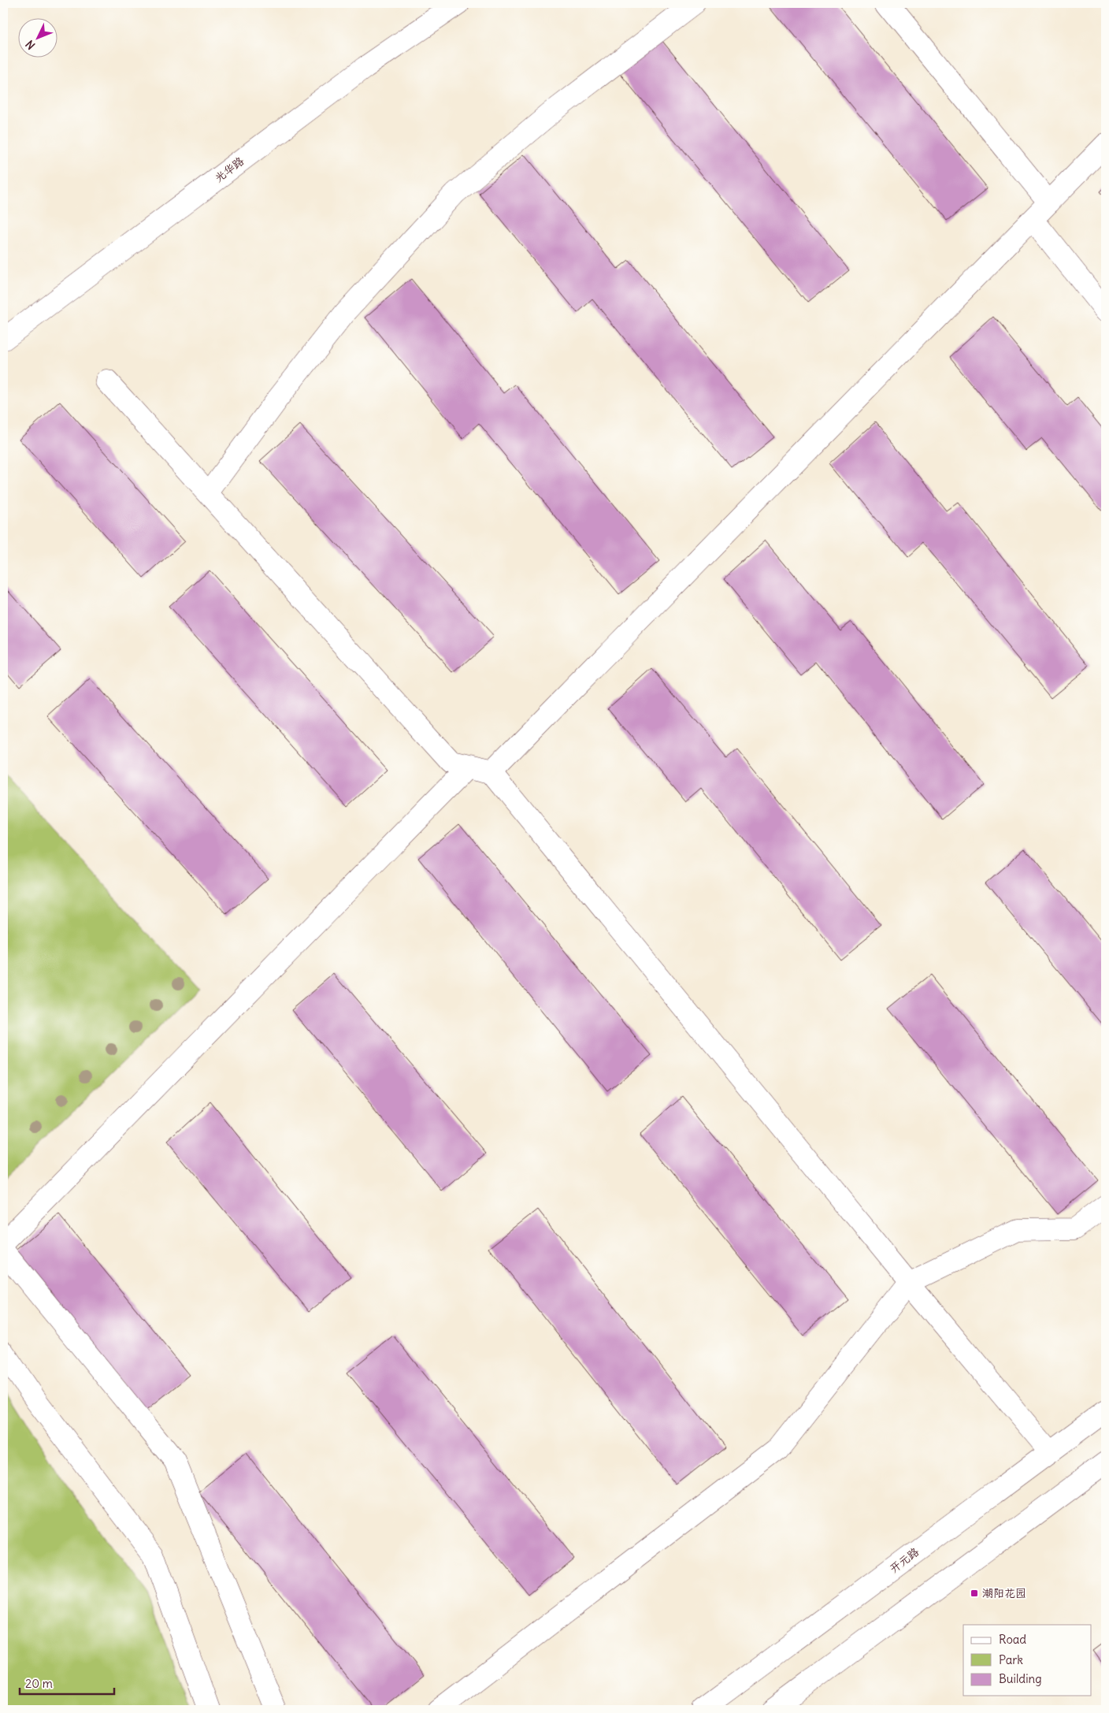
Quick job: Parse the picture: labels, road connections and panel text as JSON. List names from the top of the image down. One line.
{"streets":{"street":["光华路","开元路"]},"places":{"transit":["潮阳花园"]},"legend":["Road","Park","Building"],"scale_bar":"20 m","north":"bottom left"}
